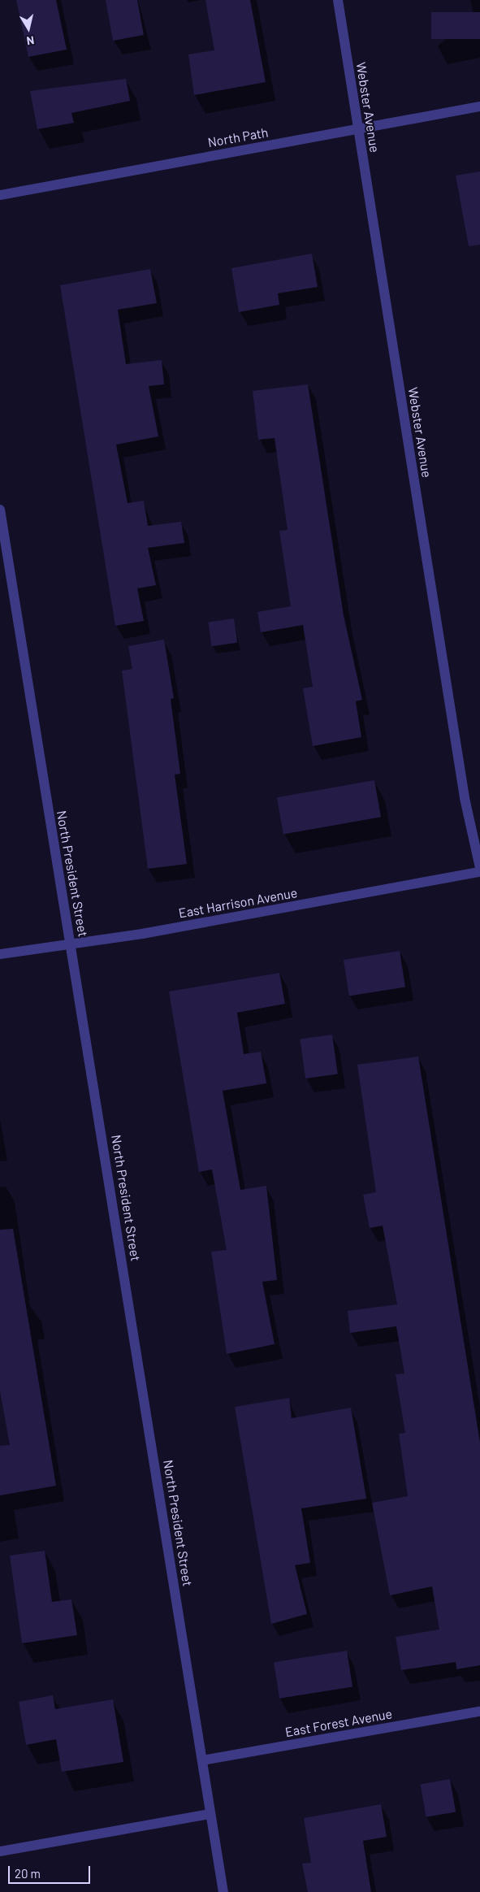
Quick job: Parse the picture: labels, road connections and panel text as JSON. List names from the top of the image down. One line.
{"streets":{"street":["Webster Avenue","North Path","North President Street","East Harrison Avenue","East Forest Avenue"]},"crossings":[["Webster Avenue","North Path"],["North President Street","East Harrison Avenue"],["North President Street","East Forest Avenue"]],"scale_bar":"20 m","north":"bottom"}
